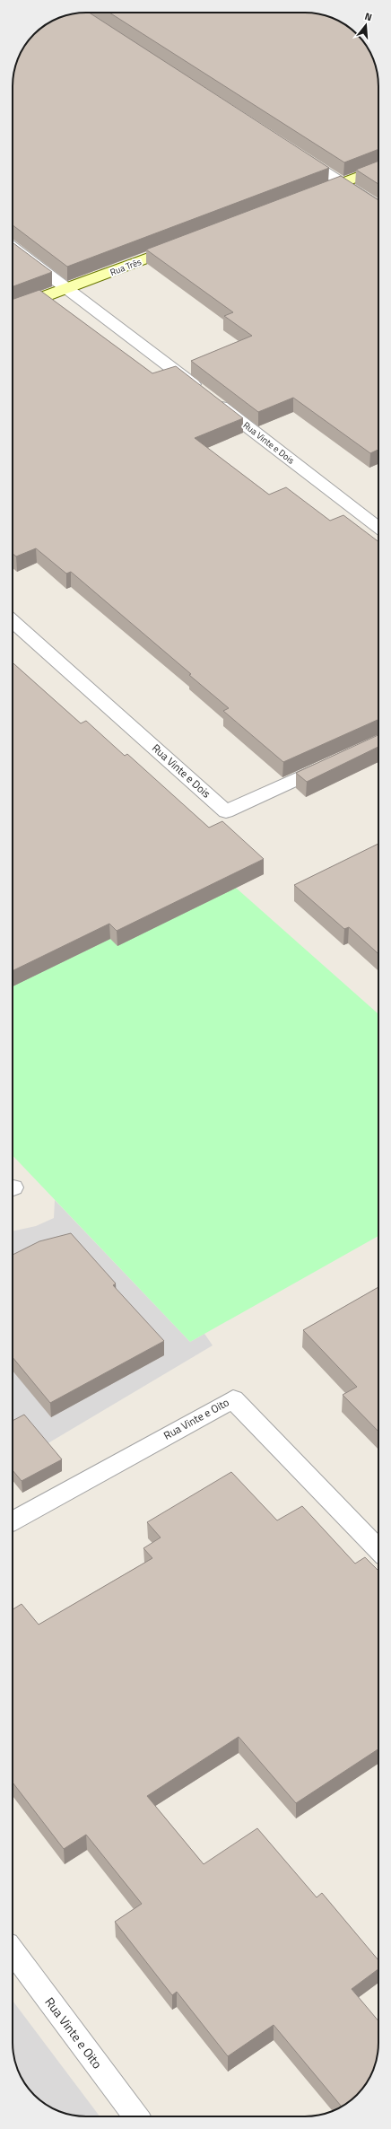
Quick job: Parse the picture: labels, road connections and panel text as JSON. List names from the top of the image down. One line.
{"streets":{"street":["Rua Três","Rua Vinte e Dois","Rua Vinte e Oito"]},"crossings":[["Rua Três","Rua Vinte e Dois"]],"north":"top"}
